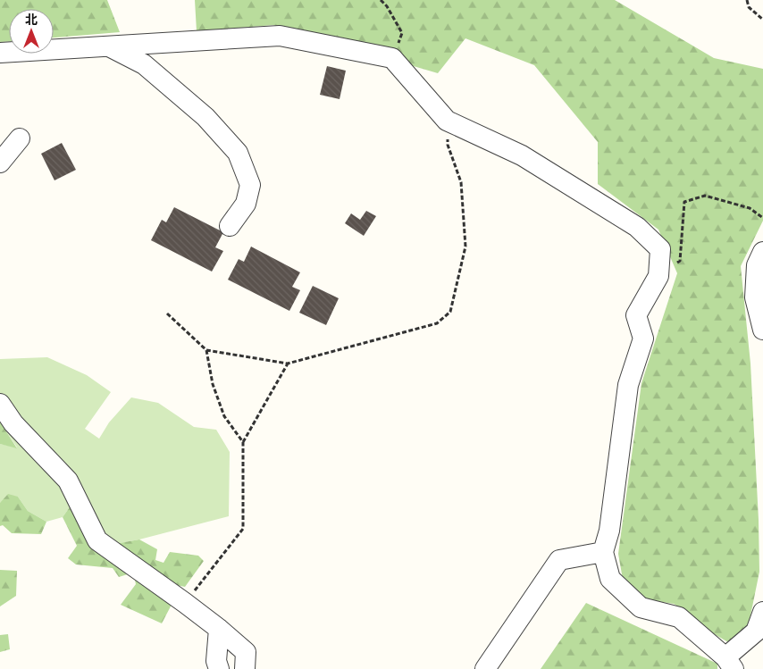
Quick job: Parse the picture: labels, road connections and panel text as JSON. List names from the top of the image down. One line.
{"north":"top"}
